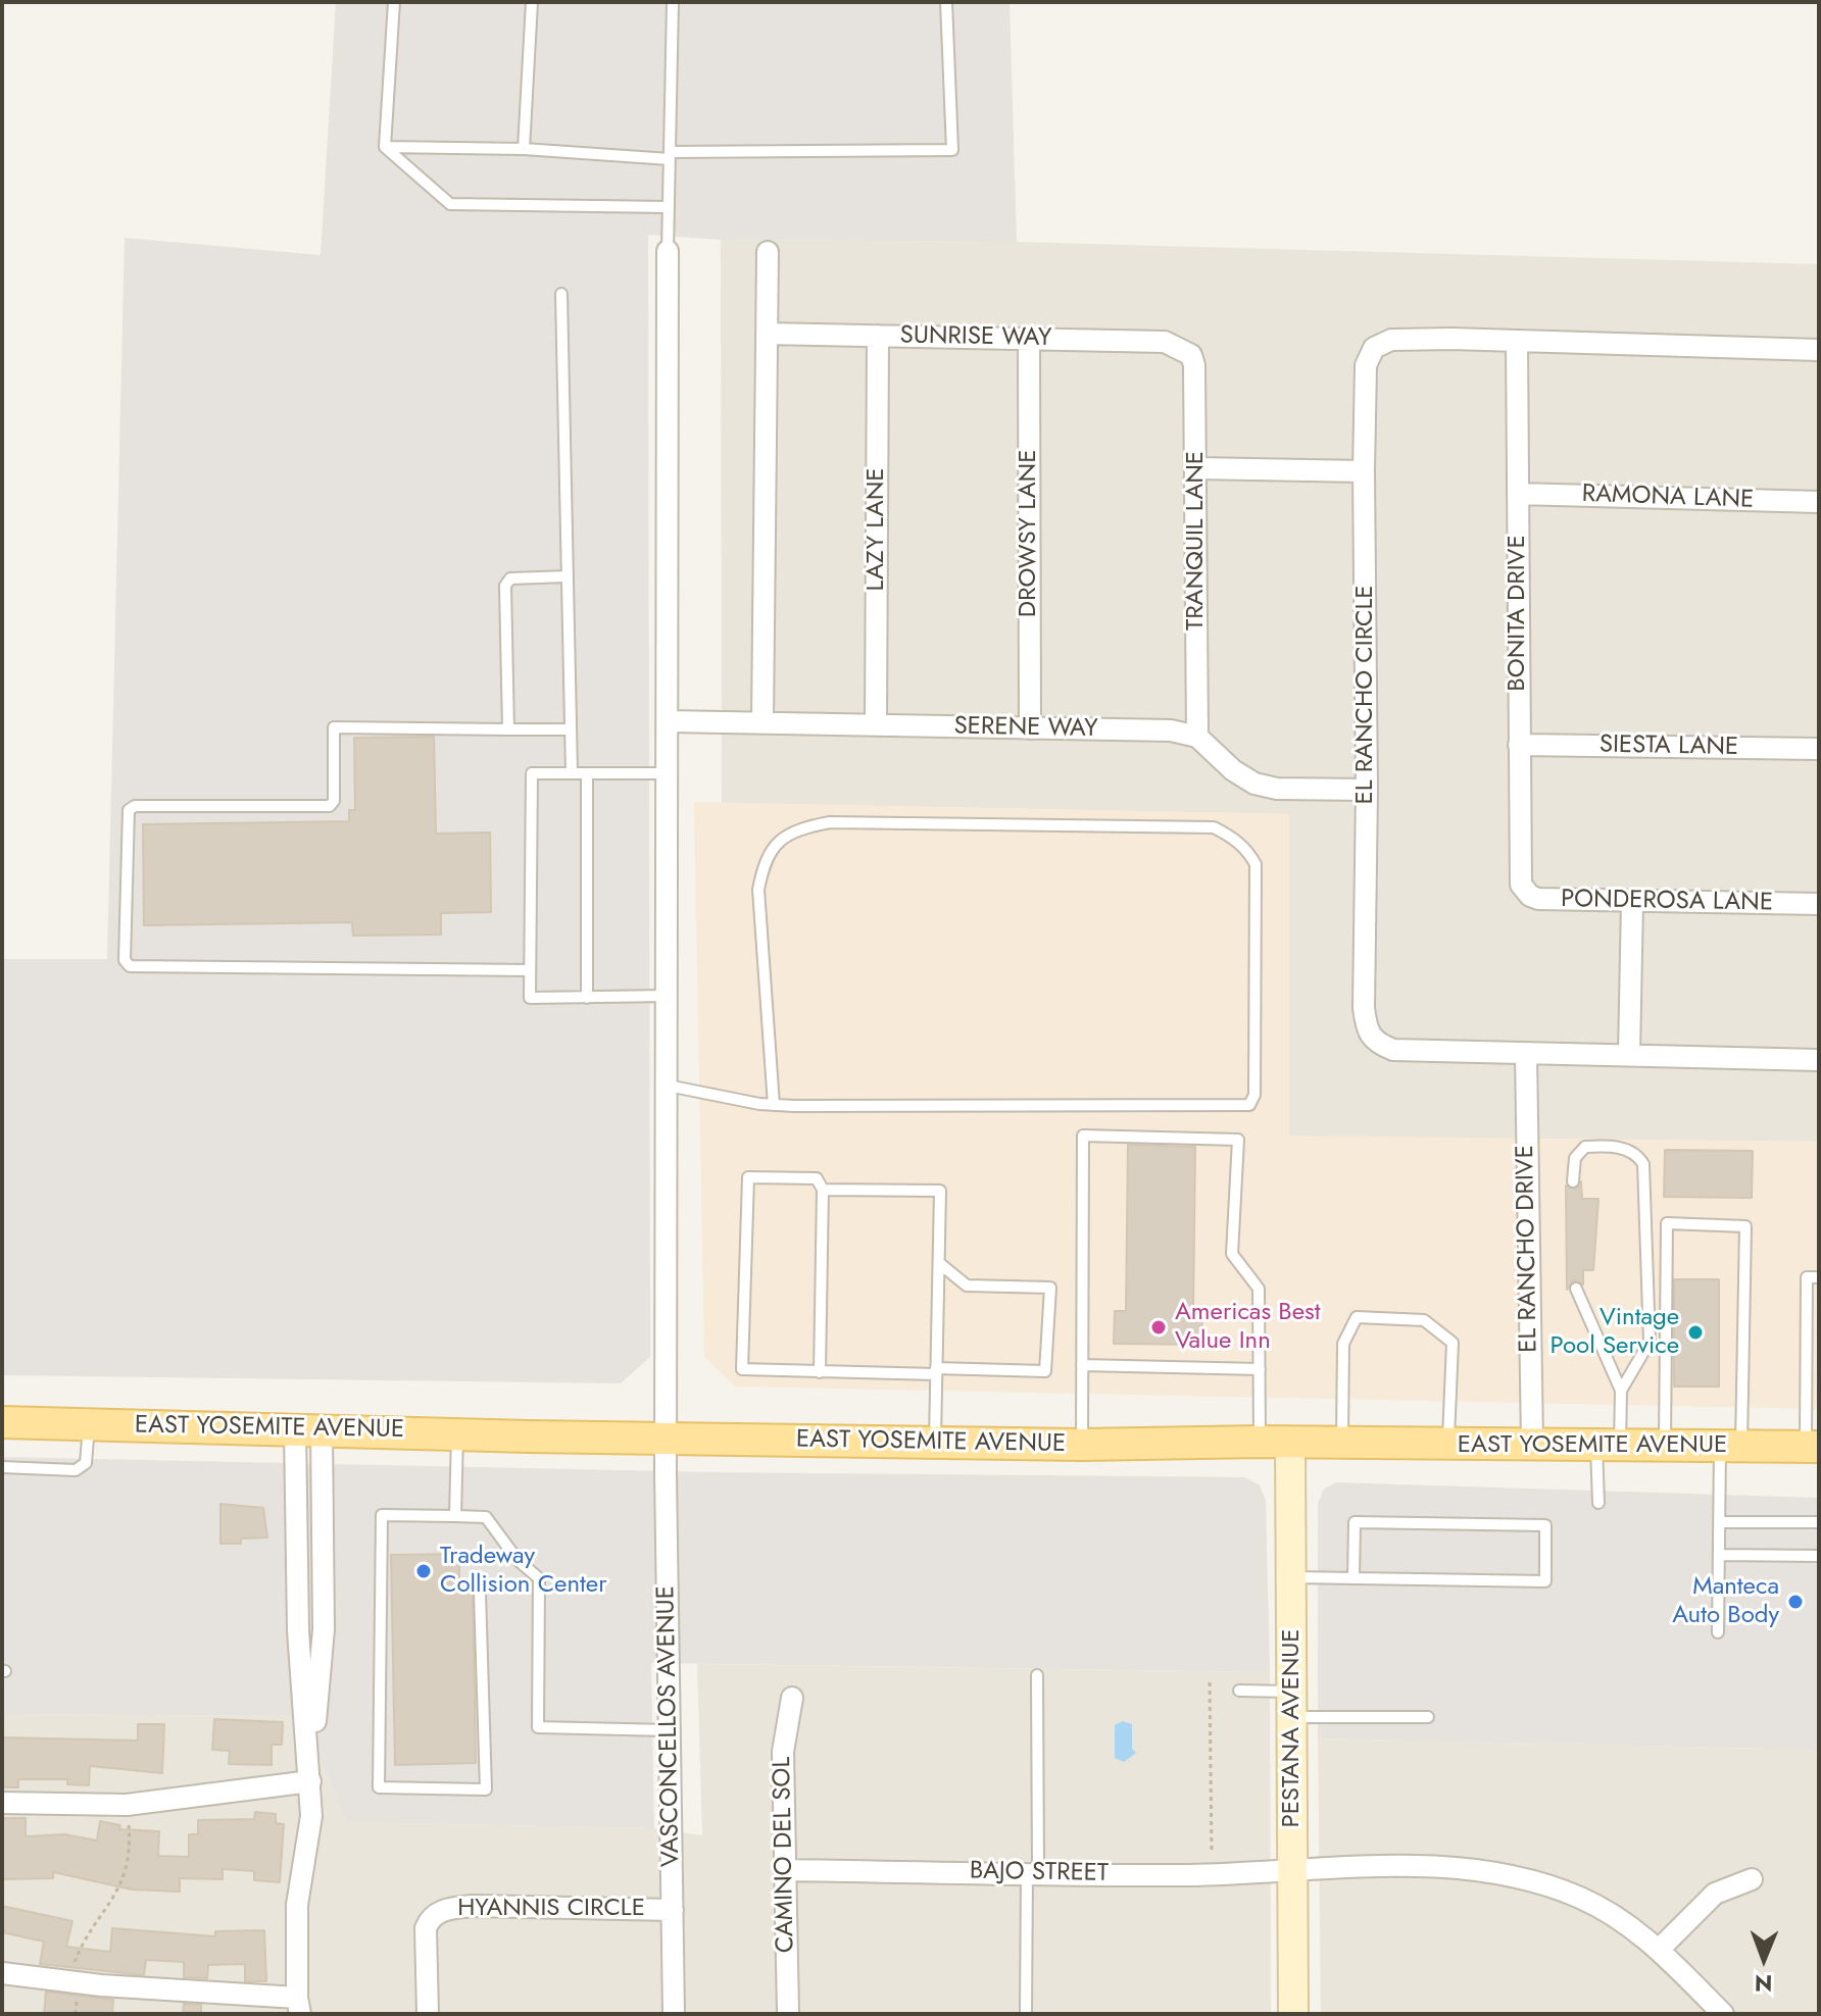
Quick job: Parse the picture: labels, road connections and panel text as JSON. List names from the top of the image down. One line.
{"streets":{"main road":["EAST YOSEMITE AVENUE"],"street":["SUNRISE WAY","RAMONA LANE","LAZY LANE","DROWSY LANE","TRANQUIL LANE","BONITA DRIVE","EL RANCHO CIRCLE","SERENE WAY","SIESTA LANE","PONDEROSA LANE","EL RANCHO DRIVE","VASCONCELLOS AVENUE","PESTANA AVENUE","CAMINO DEL SOL","BAJO STREET","HYANNIS CIRCLE"]},"crossings":[["SUNRISE WAY","LAZY LANE"],["SUNRISE WAY","DROWSY LANE"],["SUNRISE WAY","TRANQUIL LANE"],["RAMONA LANE","BONITA DRIVE"],["LAZY LANE","SERENE WAY"],["DROWSY LANE","SERENE WAY"],["TRANQUIL LANE","SERENE WAY"],["BONITA DRIVE","EL RANCHO CIRCLE"],["BONITA DRIVE","SIESTA LANE"],["BONITA DRIVE","PONDEROSA LANE"],["EL RANCHO CIRCLE","EL RANCHO DRIVE"],["SERENE WAY","VASCONCELLOS AVENUE"],["EL RANCHO DRIVE","EAST YOSEMITE AVENUE"],["EAST YOSEMITE AVENUE","VASCONCELLOS AVENUE"],["EAST YOSEMITE AVENUE","PESTANA AVENUE"],["VASCONCELLOS AVENUE","HYANNIS CIRCLE"],["PESTANA AVENUE","BAJO STREET"],["CAMINO DEL SOL","BAJO STREET"]],"places":["Americas Best Value Inn","Vintage Pool Service","Tradeway Collision Center","Manteca Auto Body"],"north":"bottom"}
